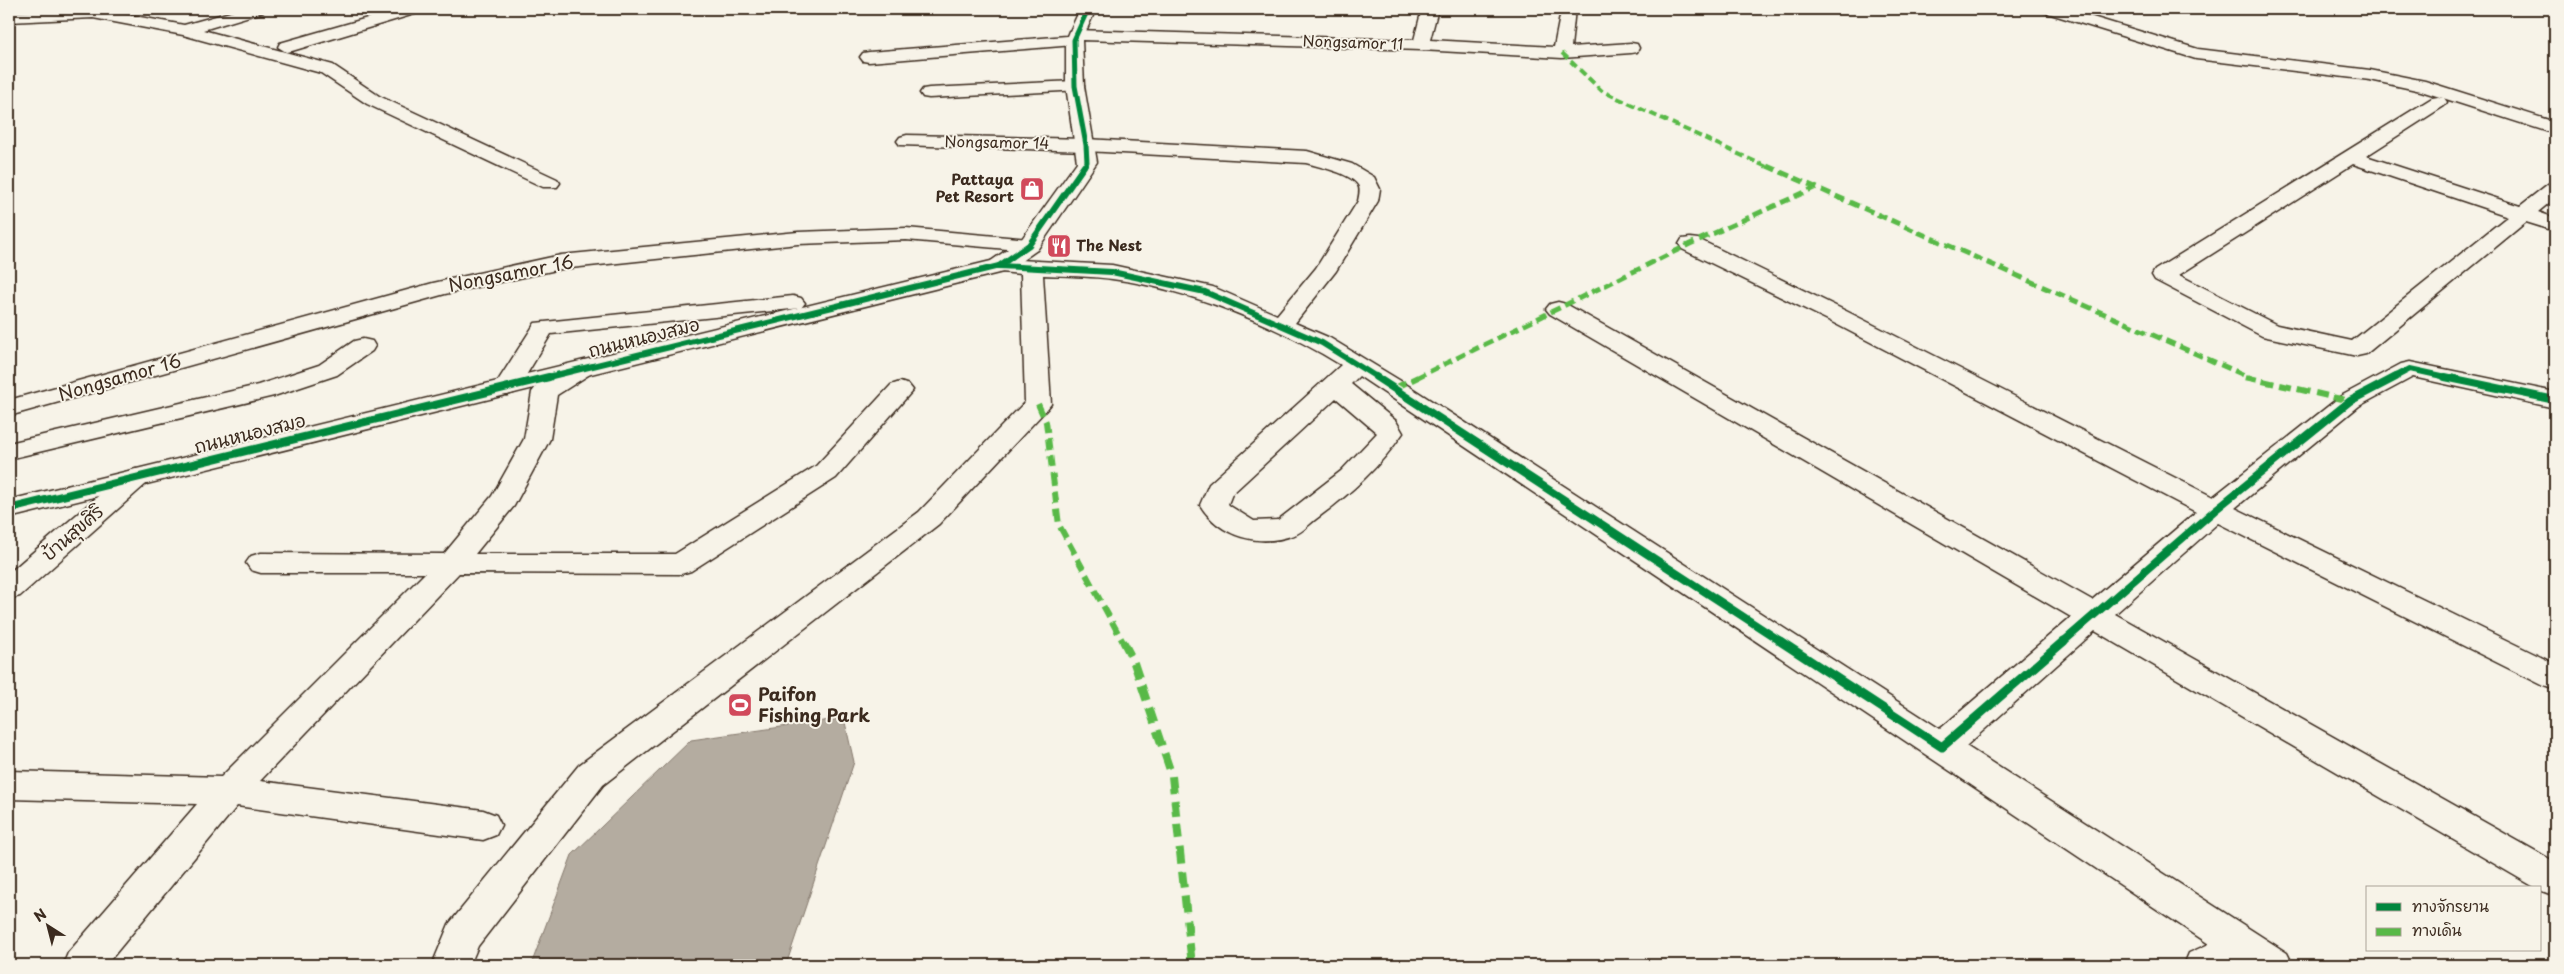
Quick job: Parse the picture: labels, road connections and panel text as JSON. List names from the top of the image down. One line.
{"streets":{"street":["Nongsamor 11","Nongsamor 14","Nongsamor 16","ถนนหนองสมอ","บ้านสุขศิริ"]},"crossings":[["Nongsamor 16","ถนนหนองสมอ"],["ถนนหนองสมอ","บ้านสุขศิริ"]],"places":{"shop":["Pattaya Pet Resort"],"restaurant":["The Nest"],"sports":["Paifon Fishing Park"]},"legend":["ทางจักรยาน","ทางเดิน"],"north":"top left"}
